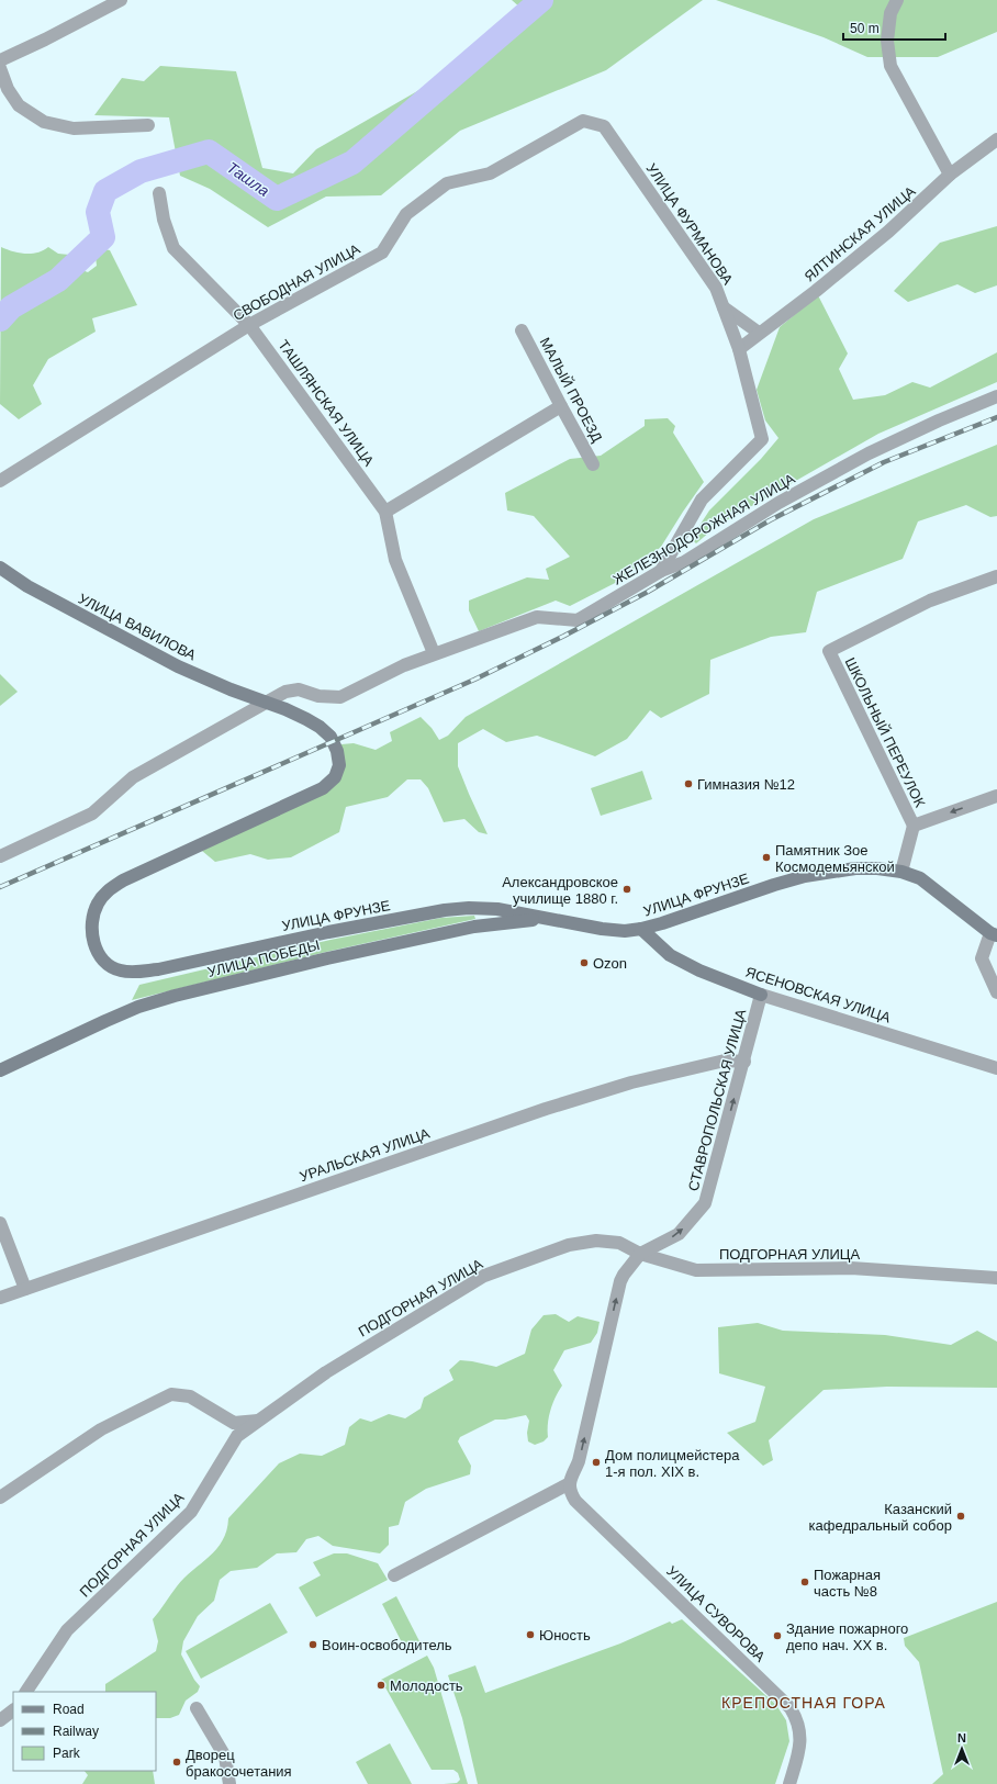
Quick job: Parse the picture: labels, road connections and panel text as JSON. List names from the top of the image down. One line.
{"streets":{"main road":["УЛИЦА ВАВИЛОВА","УЛИЦА ФРУНЗЕ","УЛИЦА ПОБЕДЫ","ЯСЕНОВСКАЯ УЛИЦА"],"street":["УЛИЦА ФУРМАНОВА","ЯЛТИНСКАЯ УЛИЦА","СВОБОДНАЯ УЛИЦА","МАЛЫЙ ПРОЕЗД","ТАШЛЯНСКАЯ УЛИЦА","ЖЕЛЕЗНОДОРОЖНАЯ УЛИЦА","ШКОЛЬНЫЙ ПЕРЕУЛОК","СТАВРОПОЛЬСКАЯ УЛИЦА","УРАЛЬСКАЯ УЛИЦА","ПОДГОРНАЯ УЛИЦА","УЛИЦА СУВОРОВА"]},"crossings":[["УЛИЦА ФУРМАНОВА","ЯЛТИНСКАЯ УЛИЦА"],["УЛИЦА ФУРМАНОВА","СВОБОДНАЯ УЛИЦА"],["УЛИЦА ФУРМАНОВА","ЖЕЛЕЗНОДОРОЖНАЯ УЛИЦА"],["СВОБОДНАЯ УЛИЦА","ТАШЛЯНСКАЯ УЛИЦА"],["ТАШЛЯНСКАЯ УЛИЦА","ЖЕЛЕЗНОДОРОЖНАЯ УЛИЦА"],["ЖЕЛЕЗНОДОРОЖНАЯ УЛИЦА","УЛИЦА ВАВИЛОВА"],["ЖЕЛЕЗНОДОРОЖНАЯ УЛИЦА","УЛИЦА ФРУНЗЕ"],["УЛИЦА ВАВИЛОВА","УЛИЦА ФРУНЗЕ"],["УЛИЦА ФРУНЗЕ","УЛИЦА ПОБЕДЫ"],["УЛИЦА ФРУНЗЕ","ЯСЕНОВСКАЯ УЛИЦА"],["ЯСЕНОВСКАЯ УЛИЦА","СТАВРОПОЛЬСКАЯ УЛИЦА"],["СТАВРОПОЛЬСКАЯ УЛИЦА","УРАЛЬСКАЯ УЛИЦА"],["СТАВРОПОЛЬСКАЯ УЛИЦА","ПОДГОРНАЯ УЛИЦА"],["СТАВРОПОЛЬСКАЯ УЛИЦА","УЛИЦА СУВОРОВА"]],"one_way":["СТАВРОПОЛЬСКАЯ УЛИЦА"],"districts":["КРЕПОСТНАЯ ГОРА"],"water":["Ташла"],"places":["Гимназия №12","Памятник Зое Космодемьянской","Александровское училище 1880 г.","Ozon","Дом полицмейстера 1-я пол. XIX в.","Казанский кафедральный собор","Пожарная часть №8","Юность","Здание пожарного депо нач. ХХ в.","Воин-освободитель","Молодость","Дворец бракосочетания"],"legend":["Road","Railway","Park"],"scale_bar":"50 m","north":"top"}
